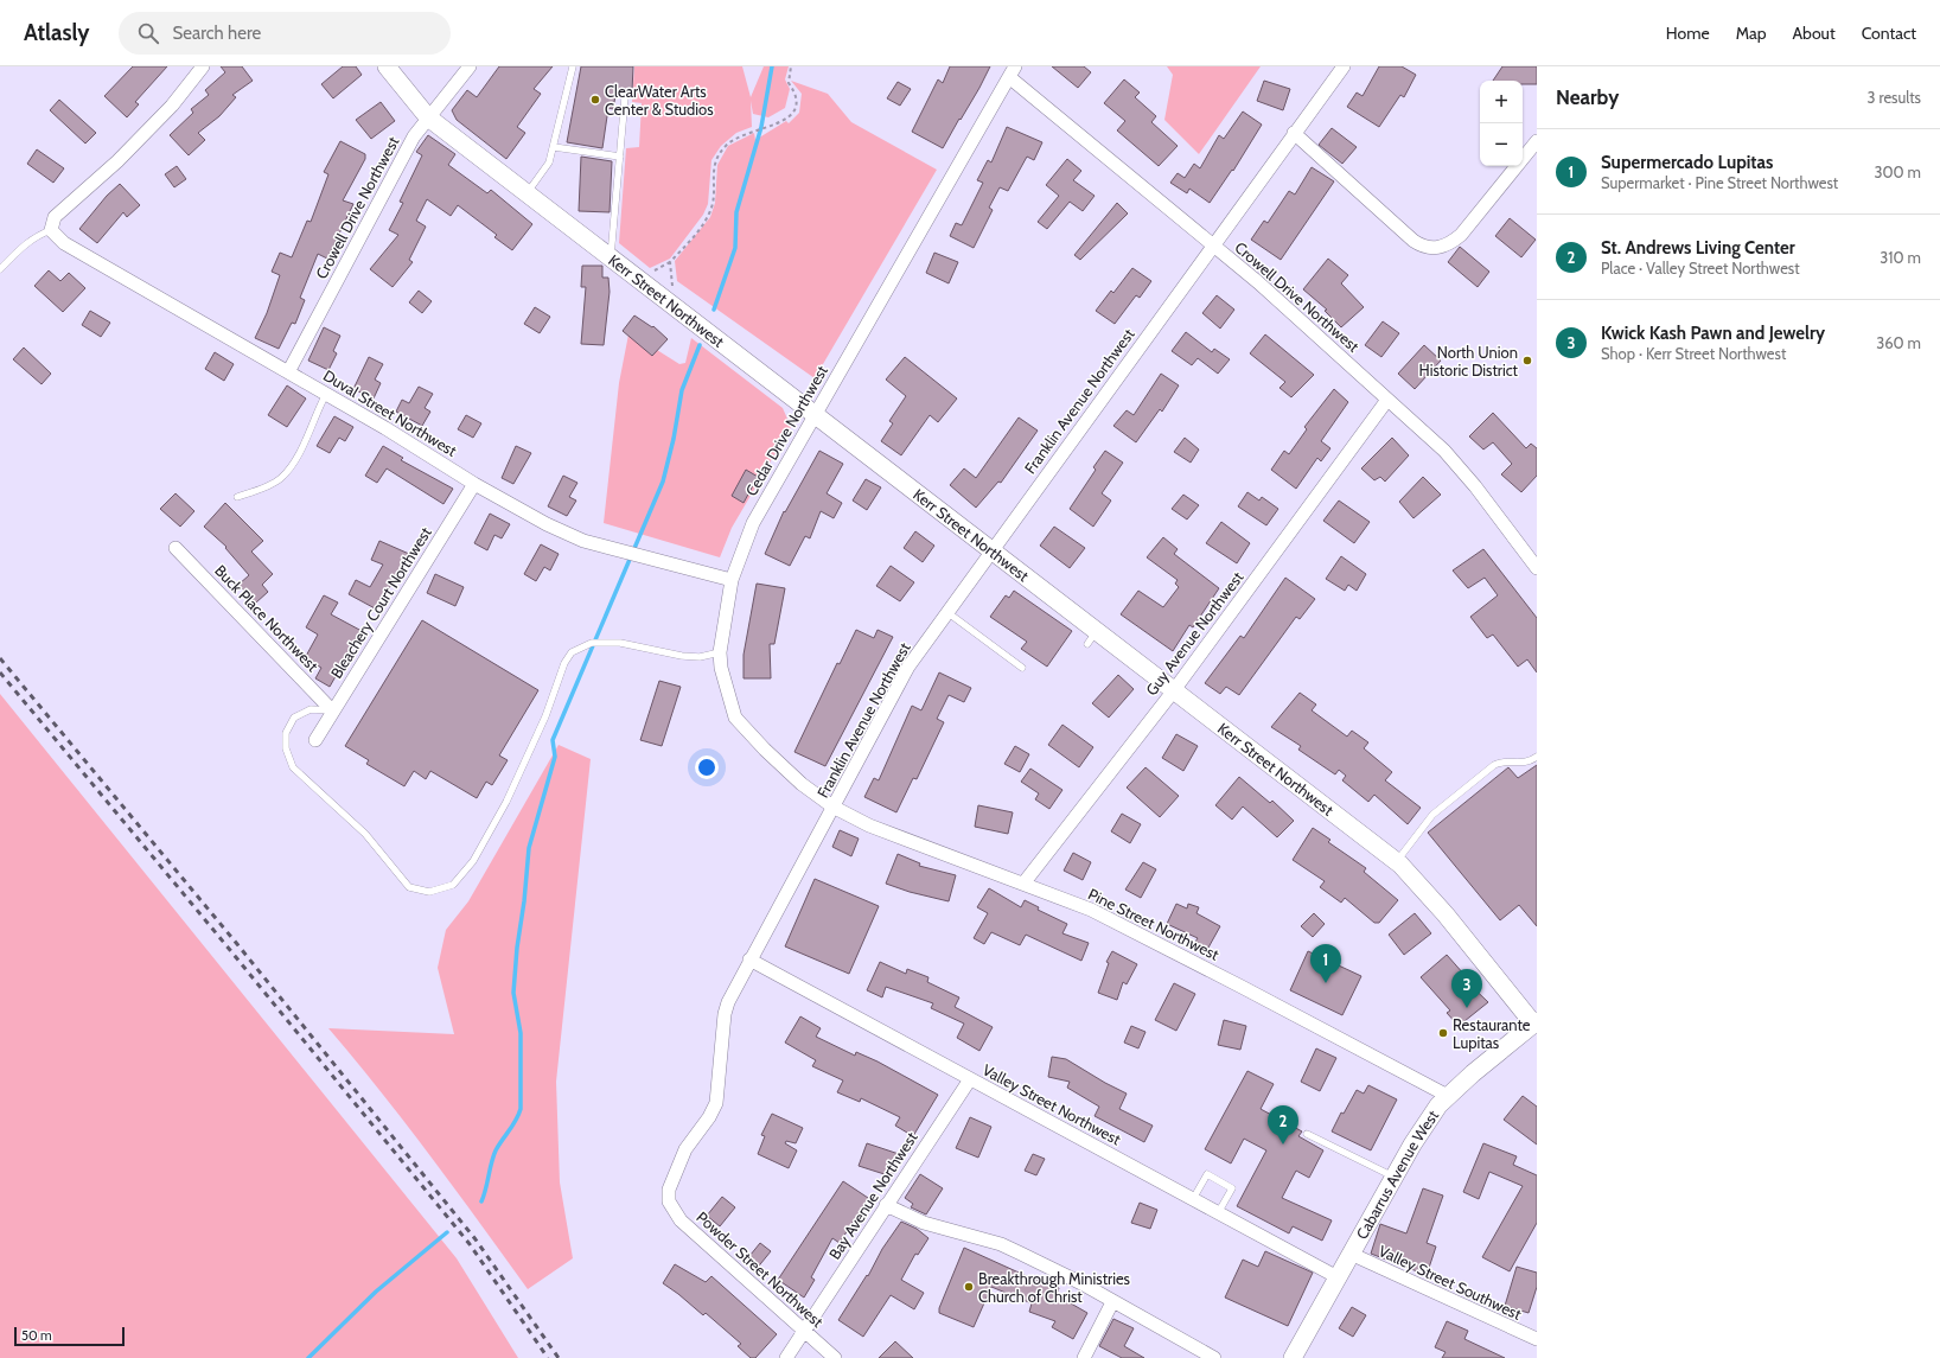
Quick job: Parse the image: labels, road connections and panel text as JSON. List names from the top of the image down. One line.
{"streets":{"street":["Crowell Drive Northwest","Kerr Street Northwest","Franklin Avenue Northwest","Duval Street Northwest","Cedar Drive Northwest","Bleachery Court Northwest","Buck Place Northwest","Guy Avenue Northwest","Pine Street Northwest","Valley Street Northwest","Cabarrus Avenue West","Bay Avenue Northwest","Powder Street Northwest","Valley Street Southwest"]},"crossings":[["Crowell Drive Northwest","Kerr Street Northwest"],["Crowell Drive Northwest","Franklin Avenue Northwest"],["Crowell Drive Northwest","Duval Street Northwest"],["Crowell Drive Northwest","Cedar Drive Northwest"],["Crowell Drive Northwest","Guy Avenue Northwest"],["Kerr Street Northwest","Franklin Avenue Northwest"],["Kerr Street Northwest","Cedar Drive Northwest"],["Kerr Street Northwest","Guy Avenue Northwest"],["Kerr Street Northwest","Cabarrus Avenue West"],["Franklin Avenue Northwest","Cedar Drive Northwest"],["Franklin Avenue Northwest","Pine Street Northwest"],["Franklin Avenue Northwest","Valley Street Northwest"],["Franklin Avenue Northwest","Powder Street Northwest"],["Duval Street Northwest","Cedar Drive Northwest"],["Duval Street Northwest","Bleachery Court Northwest"],["Cedar Drive Northwest","Pine Street Northwest"],["Bleachery Court Northwest","Buck Place Northwest"],["Guy Avenue Northwest","Pine Street Northwest"],["Pine Street Northwest","Cabarrus Avenue West"],["Valley Street Northwest","Cabarrus Avenue West"],["Valley Street Northwest","Bay Avenue Northwest"],["Cabarrus Avenue West","Valley Street Southwest"],["Bay Avenue Northwest","Powder Street Northwest"]],"places":["ClearWater Arts Center & Studios","North Union Historic District","Restaurante Lupitas","Breakthrough Ministries Church of Christ"],"scale_bar":"50 m","page":{"header":"Atlasly","search":"Search here","nav":["Home","Map","About","Contact"],"heading":["Nearby","3 results"],"map_buttons":["+","−"],"list":[{"mark":"1","name":"Supermercado Lupitas","note":"Supermarket · Pine Street Northwest","value":"300 m"},{"mark":"2","name":"St. Andrews Living Center","note":"Place · Valley Street Northwest","value":"310 m"},{"mark":"3","name":"Kwick Kash Pawn and Jewelry","note":"Shop · Kerr Street Northwest","value":"360 m"}],"pins":["1","3","2"],"scale":"50 m"}}
